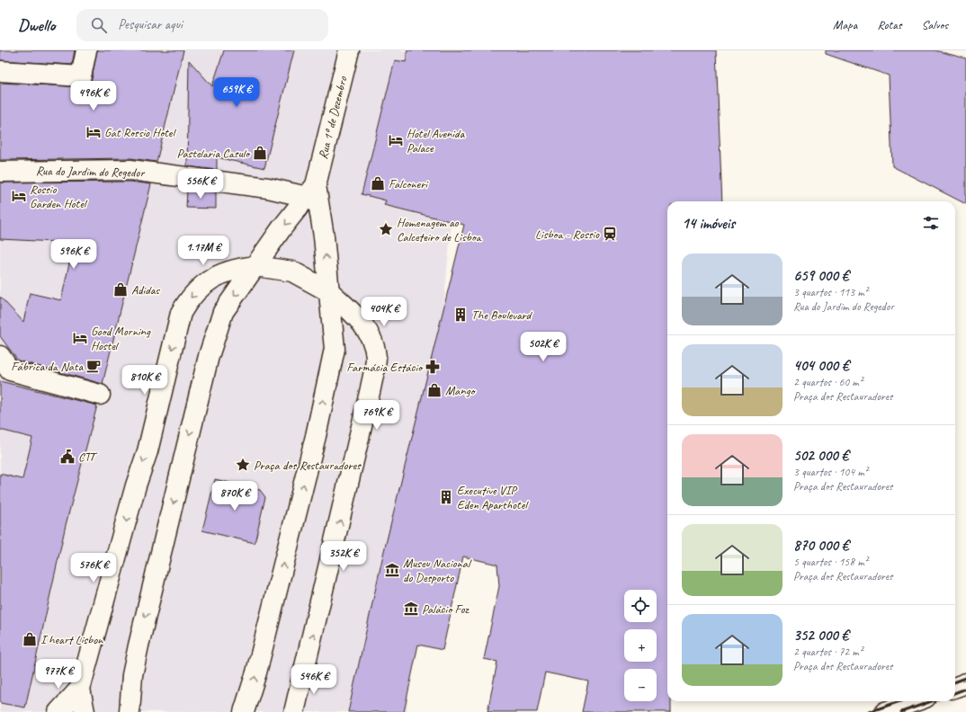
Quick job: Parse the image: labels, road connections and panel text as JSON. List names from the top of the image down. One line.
{"streets":{"street":["Rua 1º de Dezembro","Rua do Jardim do Regedor"]},"crossings":[["Rua 1º de Dezembro","Rua do Jardim do Regedor"]],"places":{"hotel":["Gat Rossio Hotel","Hotel Avenida Palace","Rossio Garden Hotel","Good Morning Hostel"],"shop":["Pastelaria Casulo","Falconeri","Adidas","Mango","I heart Lisbon"],"place":["Homenagem ao Calceteiro de Lisboa","Praça dos Restauradores"],"station":["Lisboa - Rossio"],"building":["The Boulevard","Executive VIP Eden Aparthotel"],"cafe":["Fábrica da Nata"],"pharmacy":["Farmácia Estácio"],"public building":["CTT"],"museum":["Museu Nacional do Desporto","Palácio Foz"]},"page":{"header":"Dwello","search":"Pesquisar aqui","nav":["Mapa","Rotas","Salvos"],"price":["659K €","496K €","556K €","1.17M €","596K €","404K €","502K €","810K €","769K €","870K €","352K €","576K €","977K €","546K €"],"heading":"14 imóveis","list":[{"name":"659 000 €","note":"3 quartos · 113 m² · Rua do Jardim do Regedor"},{"name":"404 000 €","note":"2 quartos · 60 m² · Praça dos Restauradores"},{"name":"502 000 €","note":"3 quartos · 104 m² · Praça dos Restauradores"},{"name":"870 000 €","note":"5 quartos · 158 m² · Praça dos Restauradores"},{"name":"352 000 €","note":"2 quartos · 72 m² · Praça dos Restauradores"}],"map_buttons":["+","−"]}}
